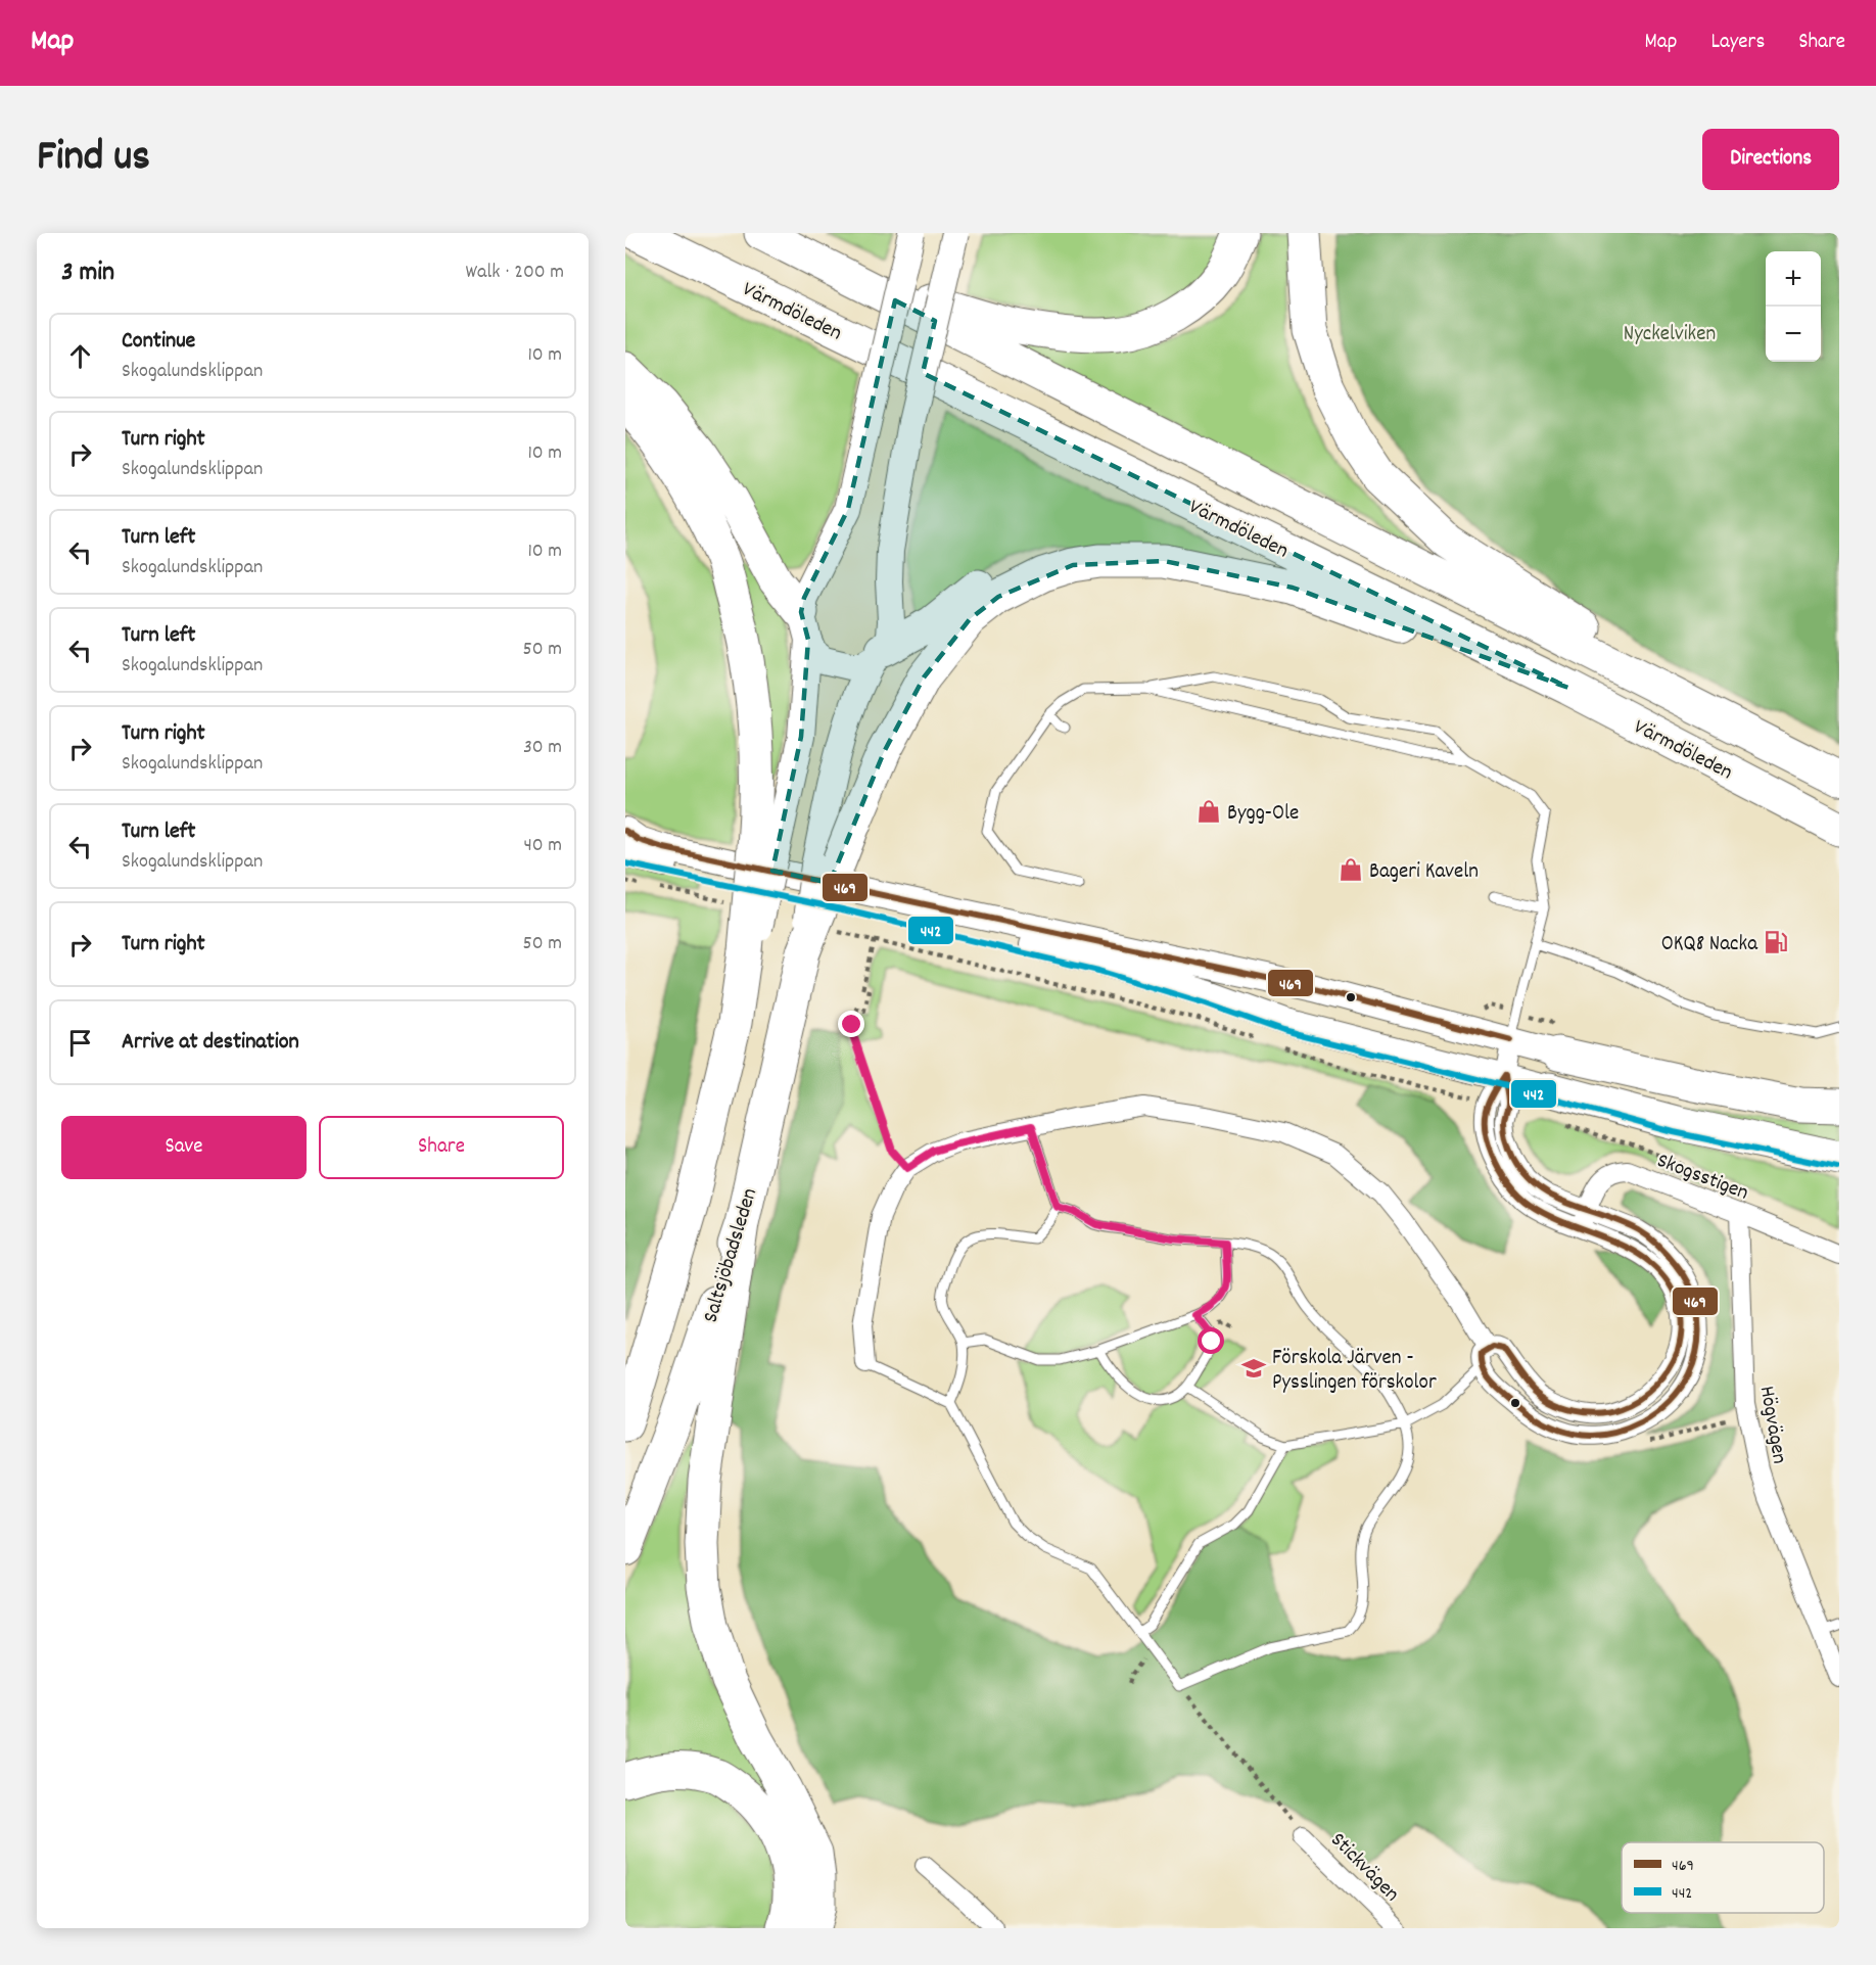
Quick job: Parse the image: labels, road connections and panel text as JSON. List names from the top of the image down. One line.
{"streets":{"highway":["Värmdöleden","Saltsjöbadsleden"],"street":["Skogsstigen","Högvägen","Stickvägen"]},"crossings":[["Skogsstigen","Högvägen"]],"parks":["Nyckelviken"],"places":{"shop":["Bygg-Ole","Bageri Kaveln"],"fuel station":["OKQ8 Nacka"],"school or university":["Förskola Järven - Pysslingen förskolor"]},"lines":["transit line 469","transit line 442"],"legend":["469","442"],"page":{"header":"Map","nav":["Map","Layers","Share"],"title":"Find us","buttons":["Directions",["Save","Share"]],"heading":["3 min","Walk · 200 m"],"map_buttons":["+","−"],"list":[["Continue","Skogalundsklippan","10 m"],["Turn right","Skogalundsklippan","10 m"],["Turn left","Skogalundsklippan","10 m"],["Turn left","Skogalundsklippan","50 m"],["Turn right","Skogalundsklippan","30 m"],["Turn left","Skogalundsklippan","40 m"],["Turn right","50 m"],"Arrive at destination"]}}
